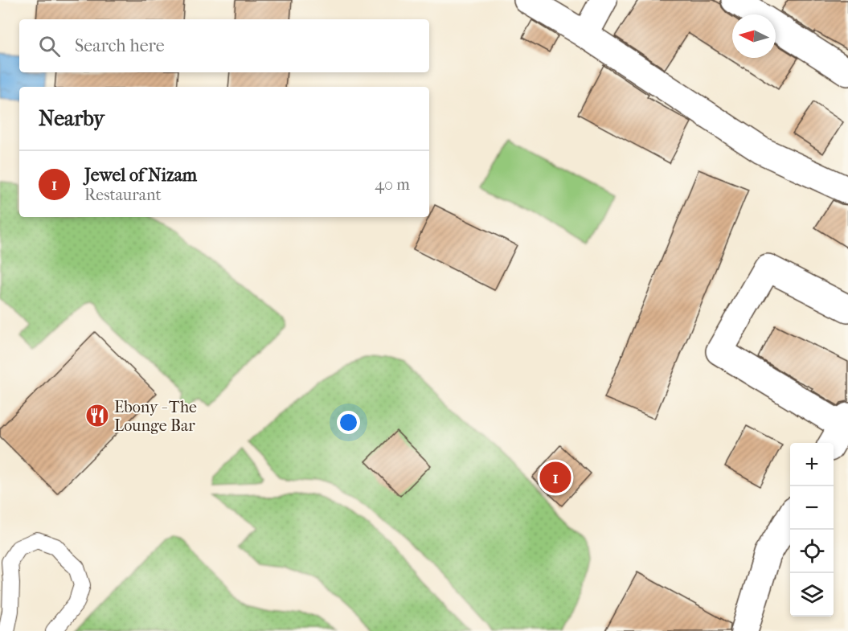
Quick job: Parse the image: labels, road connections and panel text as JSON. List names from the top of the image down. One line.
{"places":{"restaurant":["Ebony - The Lounge Bar"]},"north":"left","page":{"search":"Search here","heading":"Nearby","list":[{"mark":"1","name":"Jewel of Nizam","note":"Restaurant","value":"40 m"}],"map_buttons":["+","−"],"pins":"1"}}
